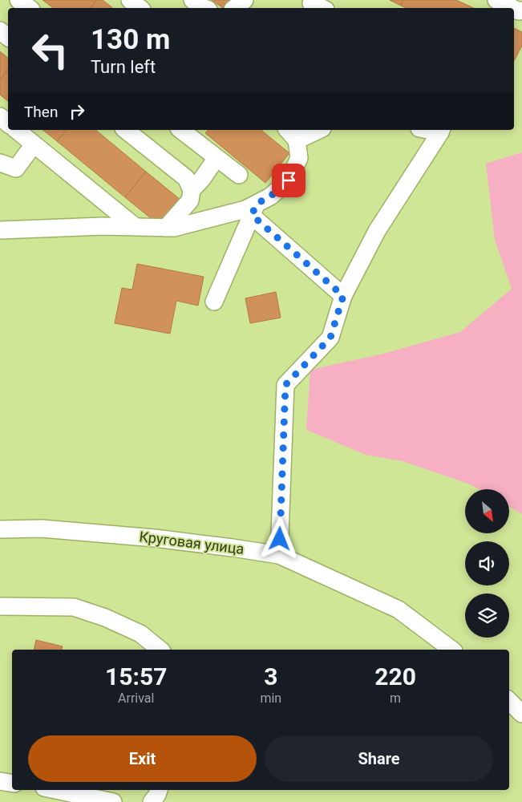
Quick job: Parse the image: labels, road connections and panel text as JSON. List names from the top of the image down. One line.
{"streets":{"street":["Круговая улица"]},"north":"bottom right","page":{"turn":["130 m","Turn left"],"then":"Then","eta":["15:57","Arrival","3","min","220","m"],"buttons":["Exit","Share"]}}
